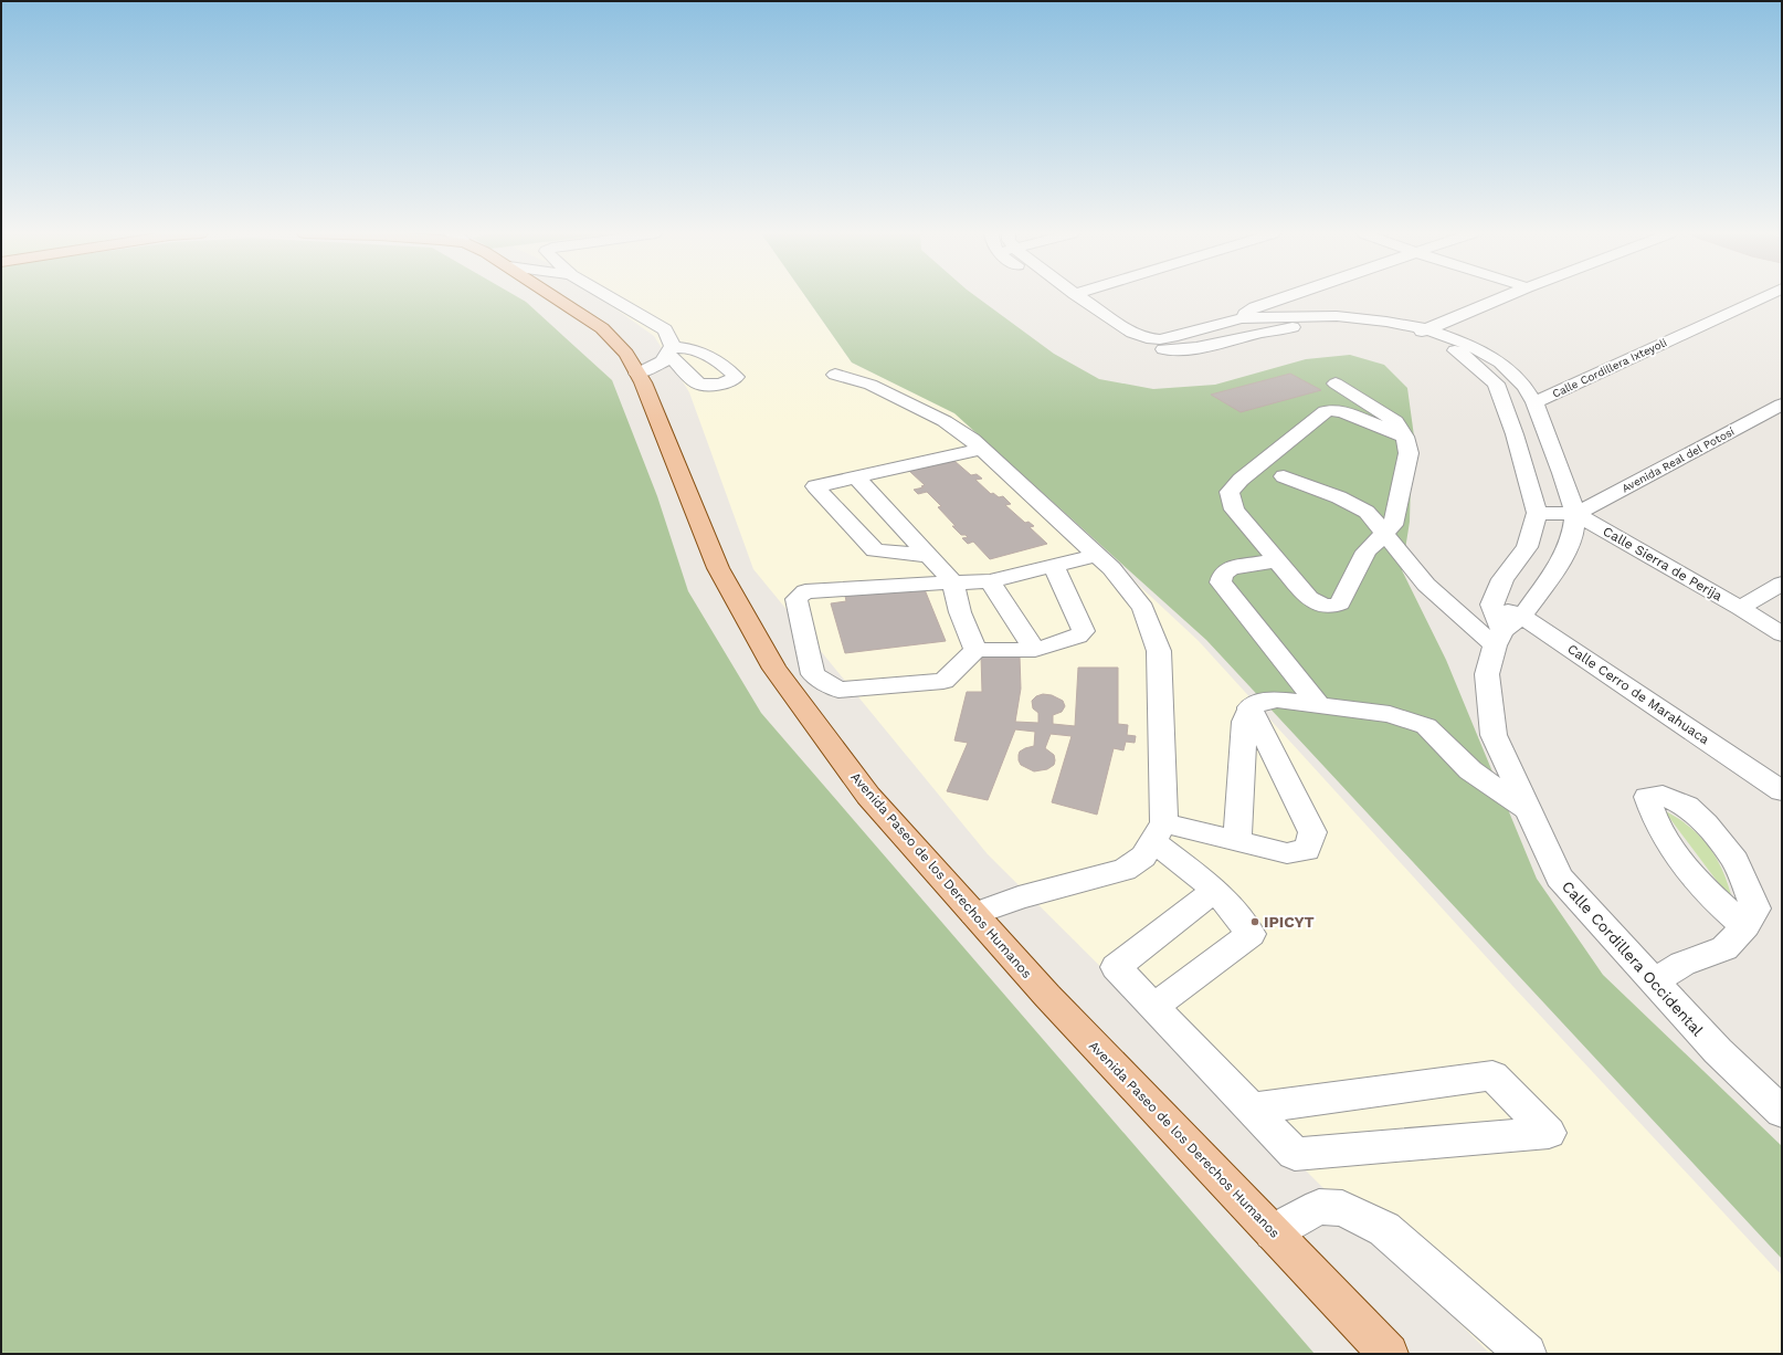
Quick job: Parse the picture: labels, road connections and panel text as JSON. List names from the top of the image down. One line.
{"streets":{"main road":["Avenida Paseo de los Derechos Humanos"],"street":["Calle Cordillera Ixteyoli","Avenida Real del Potosí","Calle Sierra de Perija","Calle Cerro de Marahuaca","Calle Cordillera Occidental"]},"crossings":[["Calle Cordillera Ixteyoli","Calle Cordillera Occidental"],["Avenida Real del Potosí","Calle Sierra de Perija"],["Avenida Real del Potosí","Calle Cordillera Occidental"],["Calle Sierra de Perija","Calle Cordillera Occidental"],["Calle Cerro de Marahuaca","Calle Cordillera Occidental"]],"places":["IPICYT"]}
